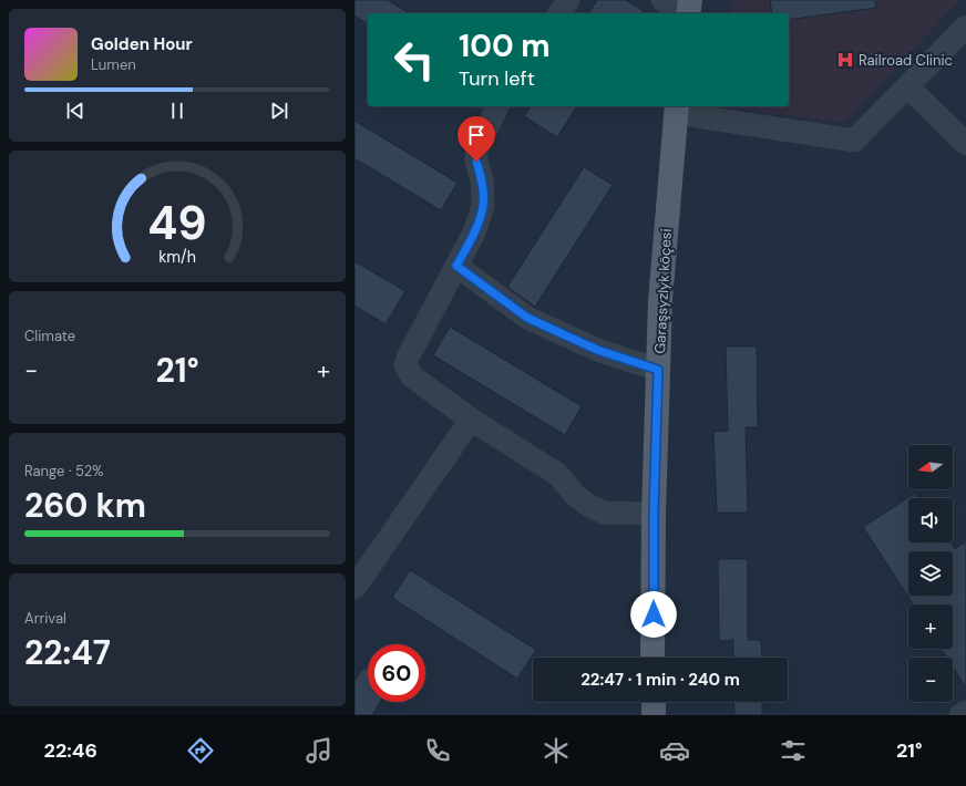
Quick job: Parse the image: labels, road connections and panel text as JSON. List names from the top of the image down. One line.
{"streets":{"main road":["Garaşsyzlyk köçesi"]},"places":{"hospital":["Railroad Clinic"]},"north":"left","page":{"turn":["100 m","Turn left"],"song":["Golden Hour","Lumen"],"tile":["Climate",["Range · 52%","260 km"],["Arrival","22:47"]],"heat":["−","21°","+"],"map_buttons":["+","−"],"limit":"60","trip":"22:47 · 1 min · 240 m","tabs":["22:46","21°"],"gauge":["49","km/h"]}}
